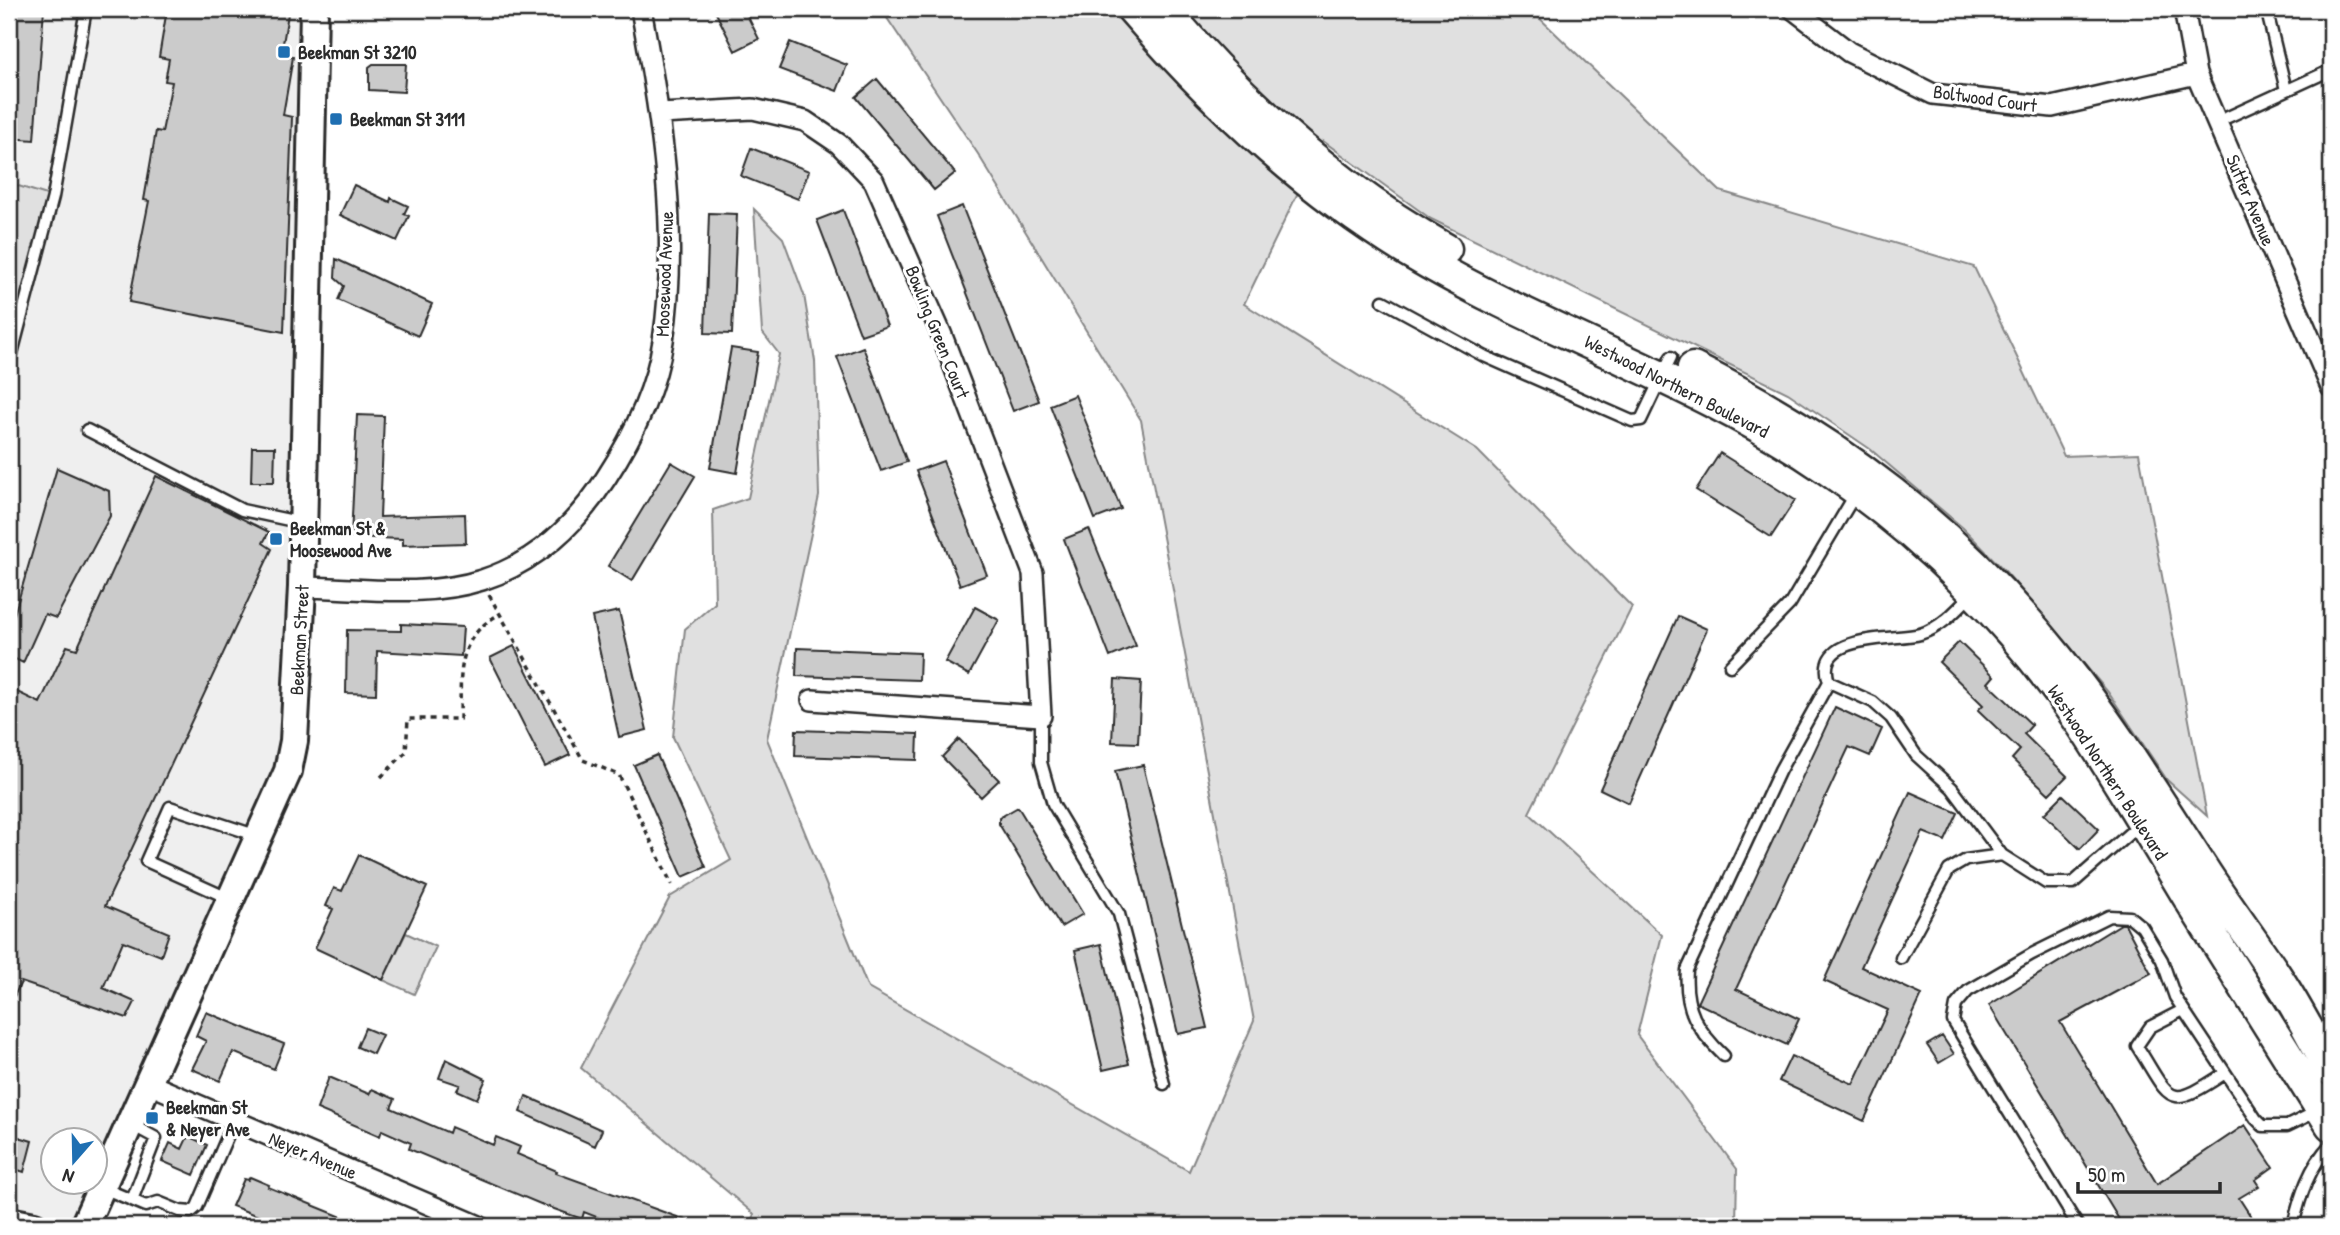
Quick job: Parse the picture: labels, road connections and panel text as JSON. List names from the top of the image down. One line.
{"streets":{"main road":["Westwood Northern Boulevard","Beekman Street"],"street":["Boltwood Court","Sutter Avenue","Moosewood Avenue","Bowling Green Court","Neyer Avenue"]},"crossings":[["Boltwood Court","Sutter Avenue"],["Moosewood Avenue","Bowling Green Court"],["Moosewood Avenue","Beekman Street"],["Beekman Street","Neyer Avenue"]],"places":{"transit":["Beekman St 3210","Beekman St 3111","Beekman St & Moosewood Ave","Beekman St & Neyer Ave"]},"scale_bar":"50 m","north":"bottom"}
